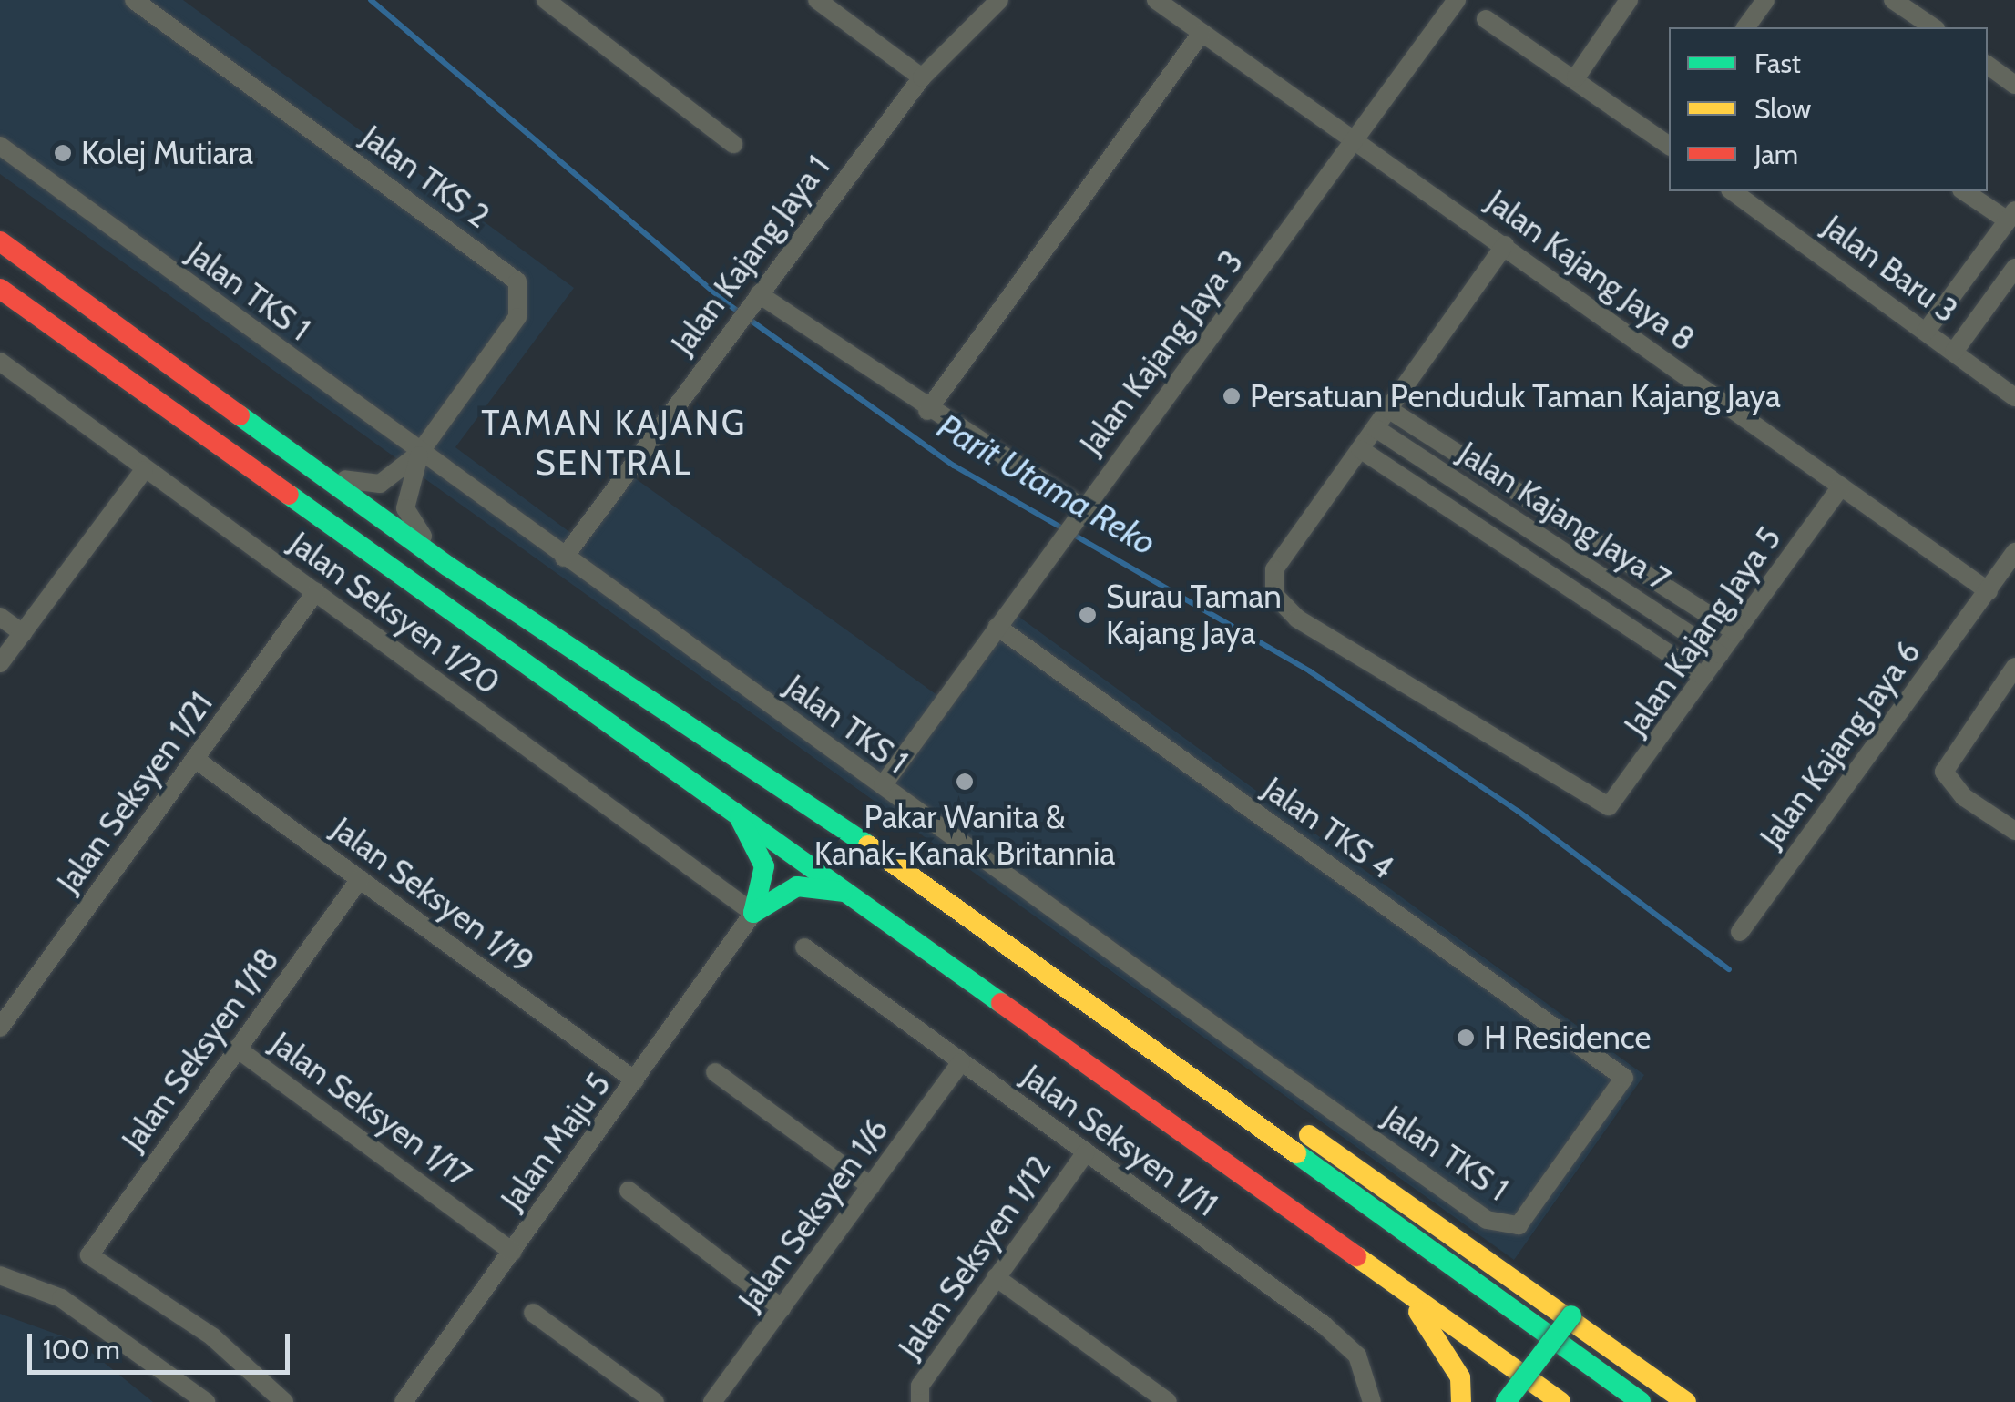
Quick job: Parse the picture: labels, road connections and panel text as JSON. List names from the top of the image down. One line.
{"streets":{"street":["Jalan TKS 2","Jalan Kajang Jaya 1","Jalan Baru 3","Jalan Kajang Jaya 8","Jalan TKS 1","Jalan Kajang Jaya 3","Jalan Kajang Jaya 7","Jalan Seksyen 1/20","Jalan Kajang Jaya 5","Jalan Kajang Jaya 6","Jalan Seksyen 1/21","Jalan TKS 4","Jalan Seksyen 1/19","Jalan Seksyen 1/18","Jalan Seksyen 1/17","Jalan Seksyen 1/11","Jalan Maju 5","Jalan Seksyen 1/6","Jalan Seksyen 1/12"]},"crossings":[["Jalan TKS 2","Jalan TKS 1"],["Jalan Kajang Jaya 1","Jalan TKS 1"],["Jalan Kajang Jaya 8","Jalan Kajang Jaya 3"],["Jalan Kajang Jaya 8","Jalan Kajang Jaya 5"],["Jalan Kajang Jaya 8","Jalan Kajang Jaya 6"],["Jalan TKS 1","Jalan Kajang Jaya 3"],["Jalan TKS 1","Jalan TKS 4"],["Jalan Kajang Jaya 3","Jalan TKS 4"],["Jalan Kajang Jaya 7","Jalan Kajang Jaya 5"],["Jalan Seksyen 1/20","Jalan Seksyen 1/21"],["Jalan Seksyen 1/20","Jalan Maju 5"],["Jalan Seksyen 1/21","Jalan Seksyen 1/19"],["Jalan Seksyen 1/19","Jalan Seksyen 1/18"],["Jalan Seksyen 1/19","Jalan Maju 5"],["Jalan Seksyen 1/18","Jalan Seksyen 1/17"],["Jalan Seksyen 1/17","Jalan Maju 5"],["Jalan Seksyen 1/11","Jalan Seksyen 1/6"],["Jalan Seksyen 1/11","Jalan Seksyen 1/12"]],"districts":["TAMAN KAJANG SENTRAL"],"water":["Parit Utama Reko"],"places":["Kolej Mutiara","Persatuan Penduduk Taman Kajang Jaya","Surau Taman Kajang Jaya","Pakar Wanita & Kanak-Kanak Britannia","H Residence"],"legend":["Fast","Slow","Jam"],"scale_bar":"100 m"}
